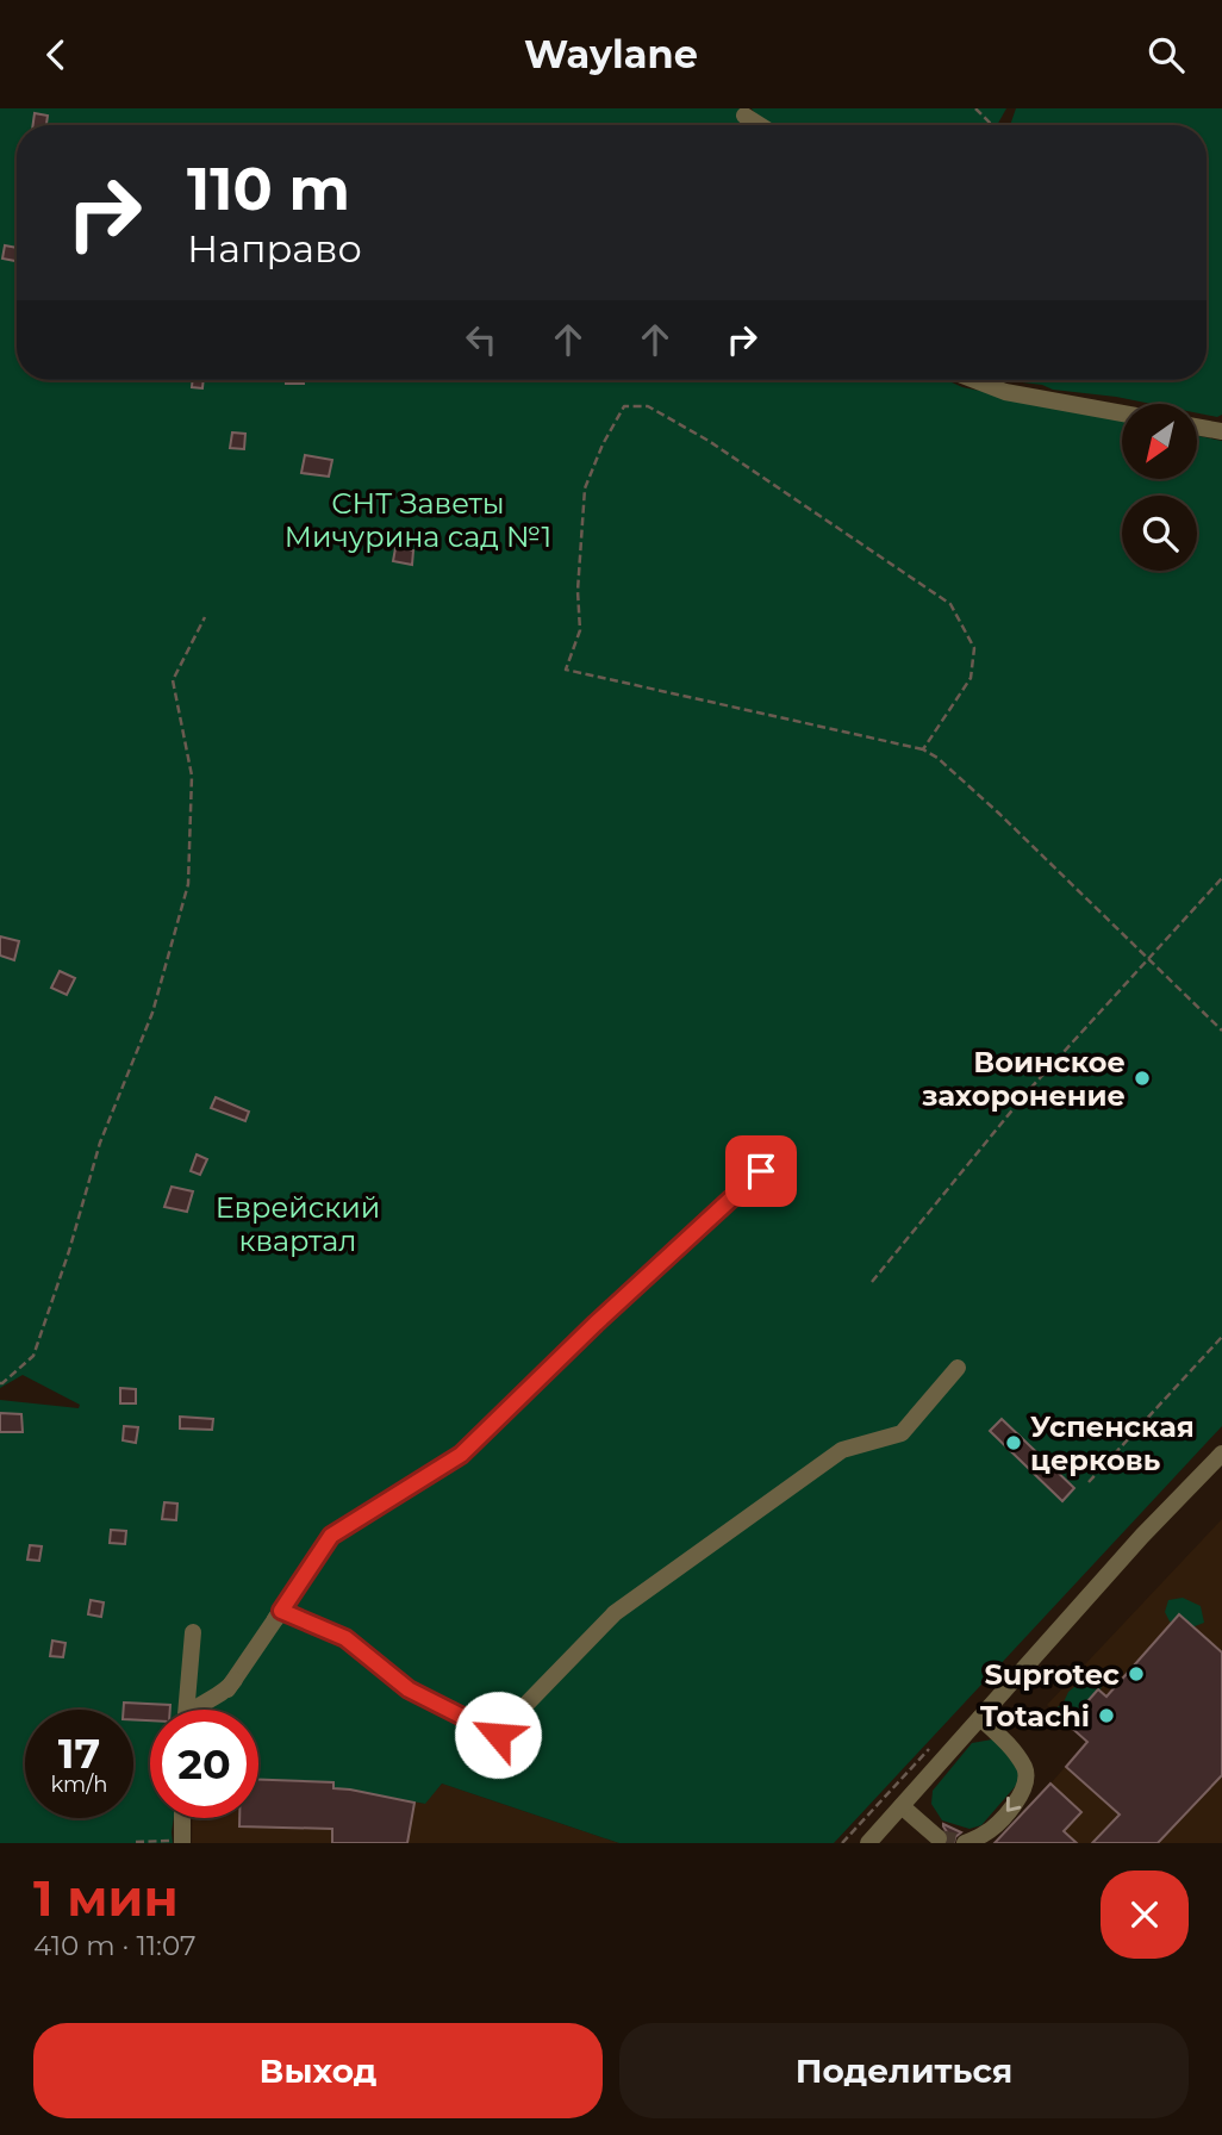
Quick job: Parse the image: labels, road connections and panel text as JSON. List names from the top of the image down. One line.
{"parks":["СНТ Заветы Мичурина сад №1","Еврейский квартал"],"places":["Воинское захоронение","Успенская церковь","Suprotec","Totachi"],"north":"bottom left","page":{"header":"Waylane","turn":["110 m","Направо"],"speed":"17 km/h","limit":"20","heading":["1 мин","410 m · 11:07"],"buttons":["Выход","Поделиться"]}}
